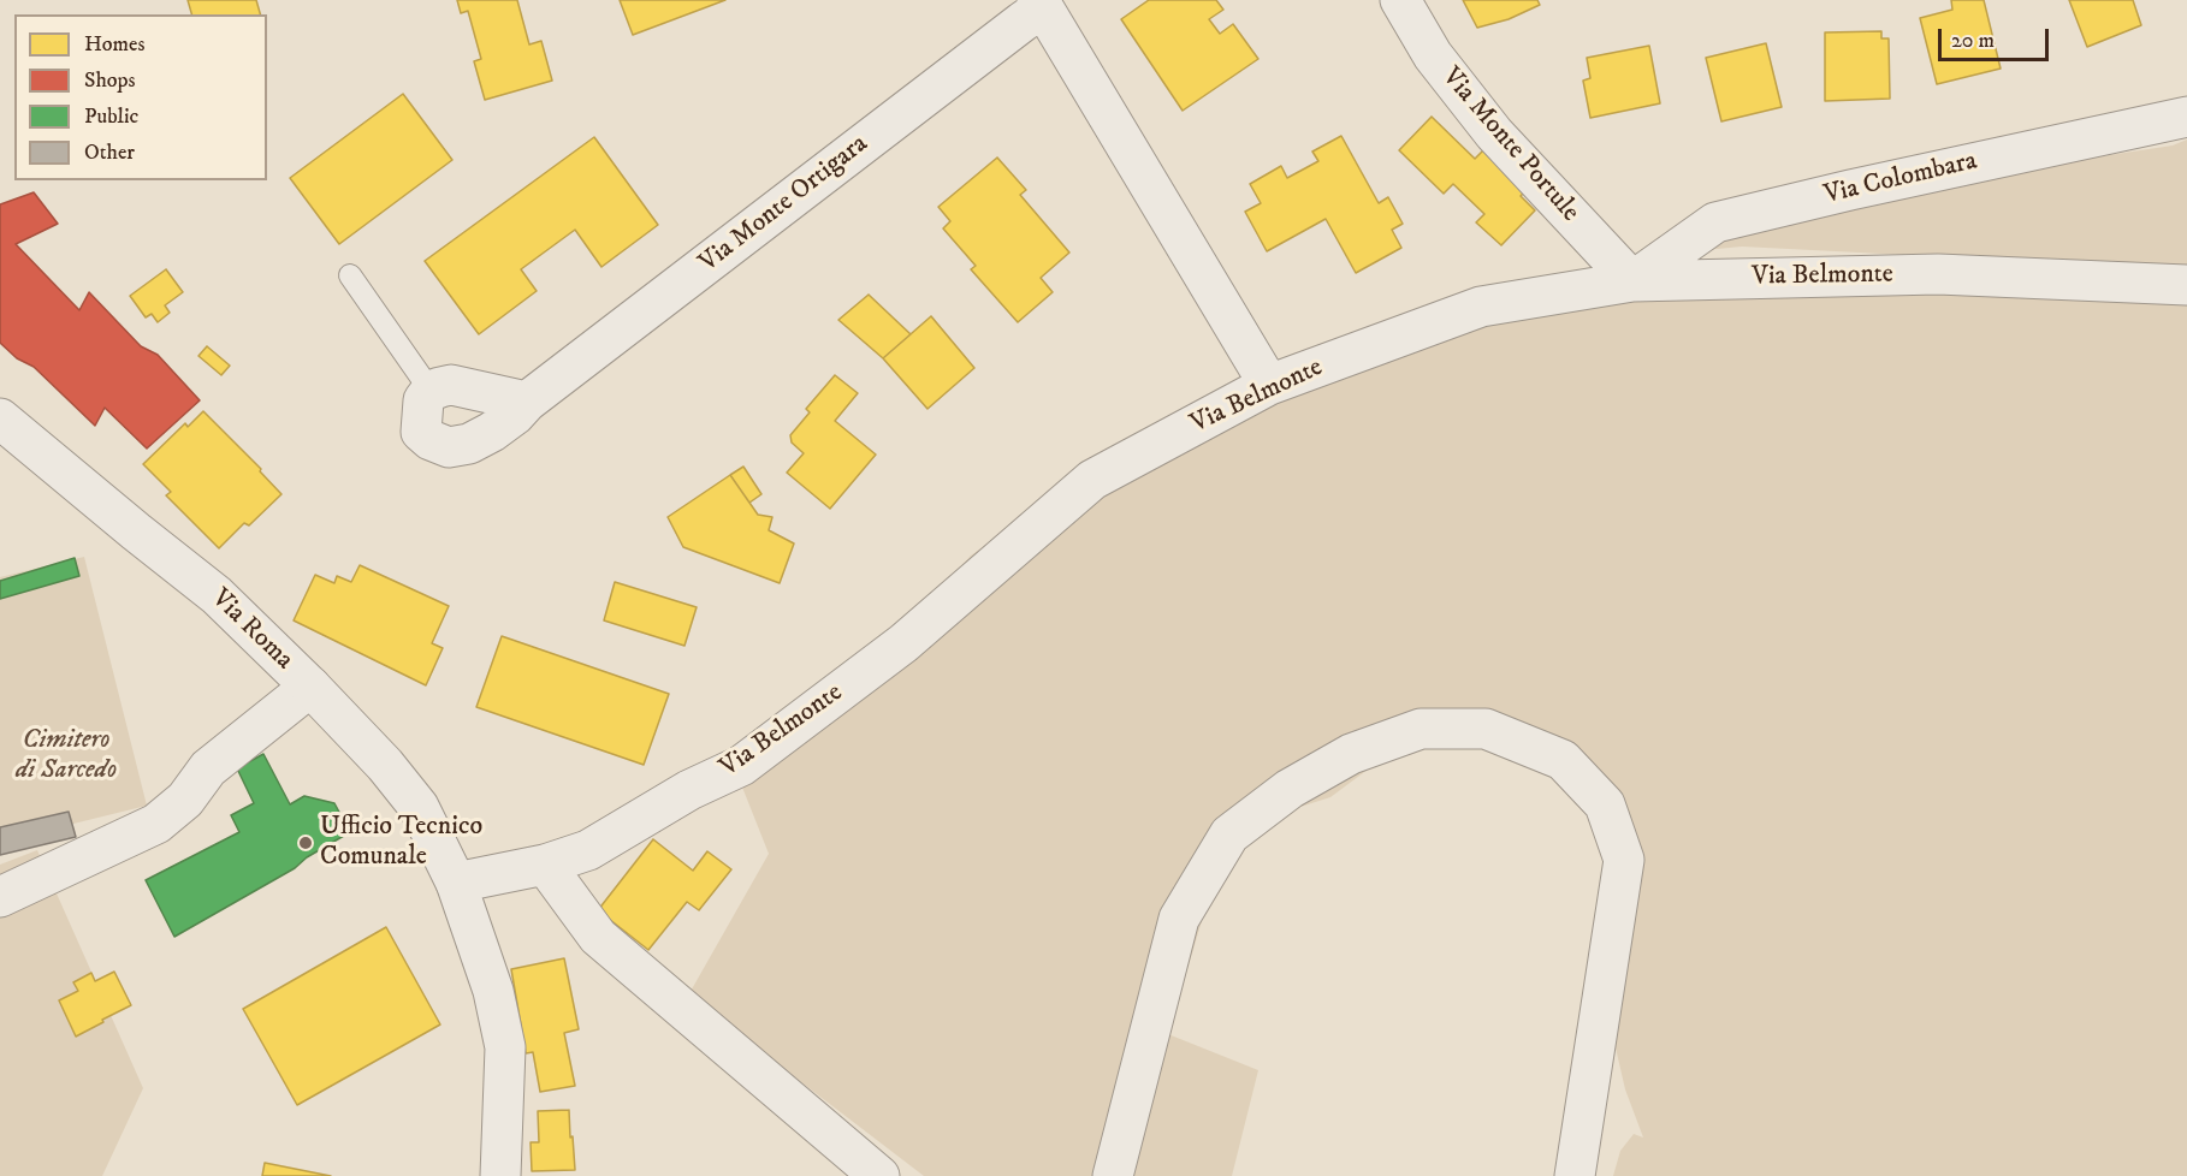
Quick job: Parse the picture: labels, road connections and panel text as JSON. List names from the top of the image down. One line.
{"streets":{"street":["Via Monte Portule","Via Colombara","Via Monte Ortigara","Via Belmonte","Via Roma"]},"crossings":[["Via Monte Portule","Via Colombara"],["Via Monte Portule","Via Belmonte"],["Via Colombara","Via Belmonte"],["Via Monte Ortigara","Via Belmonte"],["Via Belmonte","Via Roma"]],"parks":["Cimitero di Sarcedo"],"places":["Ufficio Tecnico Comunale"],"legend":["Homes","Shops","Public","Other"],"scale_bar":"20 m"}
